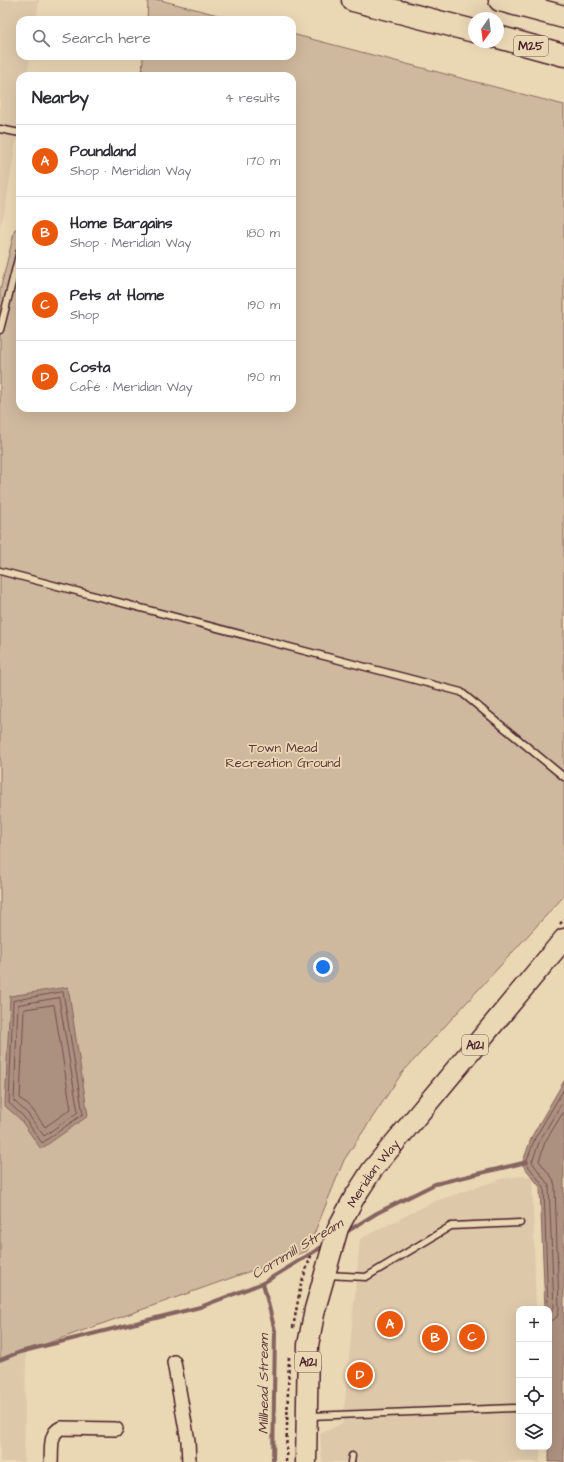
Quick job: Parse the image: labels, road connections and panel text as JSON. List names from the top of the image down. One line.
{"streets":{"highway":["M25"],"main road":["A121","Meridian Way"]},"water":["Cornmill Stream","Millhead Stream"],"parks":["Town Mead Recreation Ground"],"north":"bottom","page":{"search":"Search here","heading":["Nearby","4 results"],"list":[{"mark":"A","name":"Poundland","note":"Shop · Meridian Way","value":"170 m"},{"mark":"B","name":"Home Bargains","note":"Shop · Meridian Way","value":"180 m"},{"mark":"C","name":"Pets at Home","note":"Shop","value":"190 m"},{"mark":"D","name":"Costa","note":"Café · Meridian Way","value":"190 m"}],"map_buttons":["+","−"],"pins":["A","C","B","D"]}}
